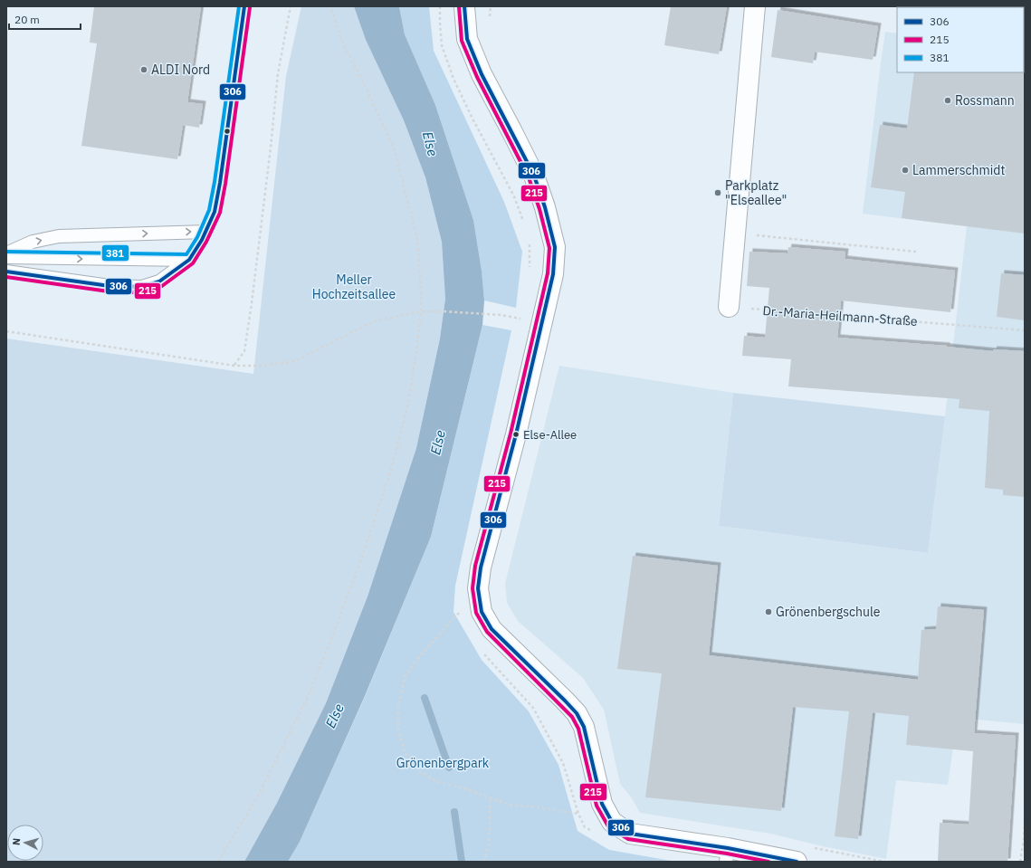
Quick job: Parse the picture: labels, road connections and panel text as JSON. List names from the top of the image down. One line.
{"streets":{"path":["Dr.-Maria-Heilmann-Straße"]},"water":["Else"],"parks":["Meller Hochzeitsallee","Grönenbergpark"],"places":["ALDI Nord","Rossmann","Lammerschmidt","Parkplatz \"Elseallee\"","Else-Allee","Grönenbergschule"],"lines":["transit line 306","transit line 215","transit line 381"],"legend":["306","215","381"],"scale_bar":"20 m","north":"left"}
